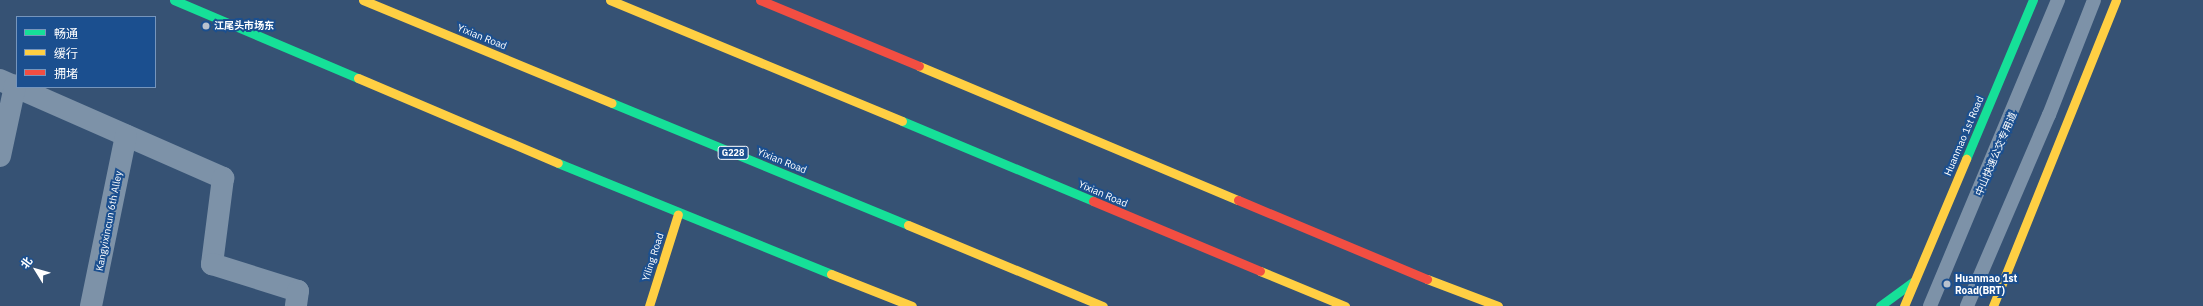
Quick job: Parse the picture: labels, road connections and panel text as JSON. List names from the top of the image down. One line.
{"streets":{"main road":["Yixian Road","Huanmao 1st Road","G228","Yiling Road"],"street":["Kangyixincun 6th Alley"],"lane":["中山快速公交专用道"]},"places":["江尾头市场东","Huanmao 1st Road(BRT)"],"legend":["畅通","缓行","拥堵"],"north":"top left"}
